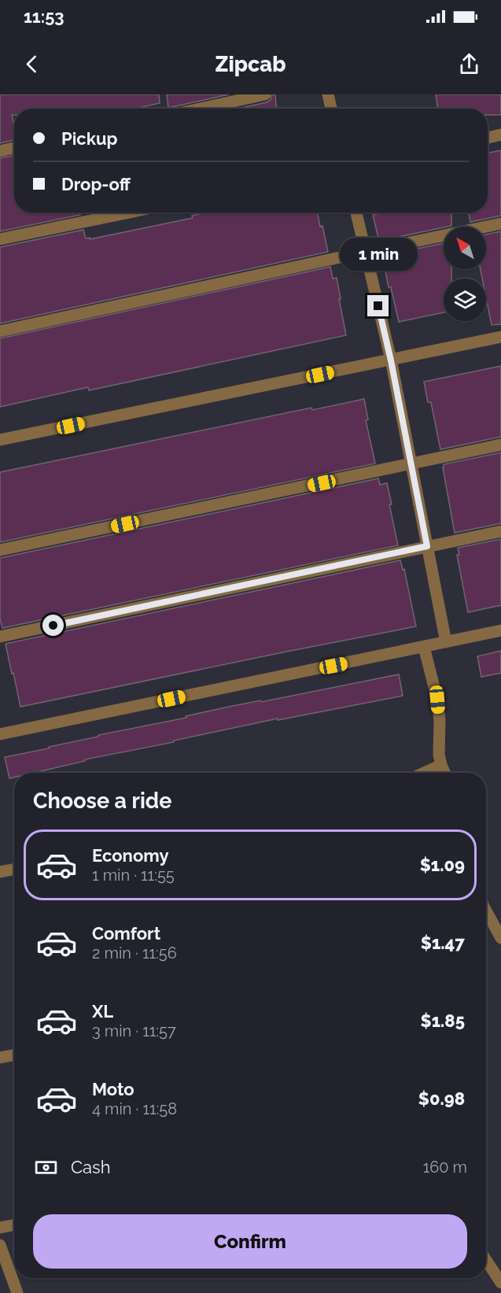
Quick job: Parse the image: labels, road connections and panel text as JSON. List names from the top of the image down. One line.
{"north":"top left","page":{"status":"11:53","header":"Zipcab","banner":["Pickup","Drop-off"],"bubble":"1 min","heading":"Choose a ride","list":[{"name":"Economy","note":"1 min · 11:55","value":"$1.09"},{"name":"Comfort","note":"2 min · 11:56","value":"$1.47"},{"name":"XL","note":"3 min · 11:57","value":"$1.85"},{"name":"Moto","note":"4 min · 11:58","value":"$0.98"}],"pay":["Cash","160 m"],"buttons":"Confirm"}}
